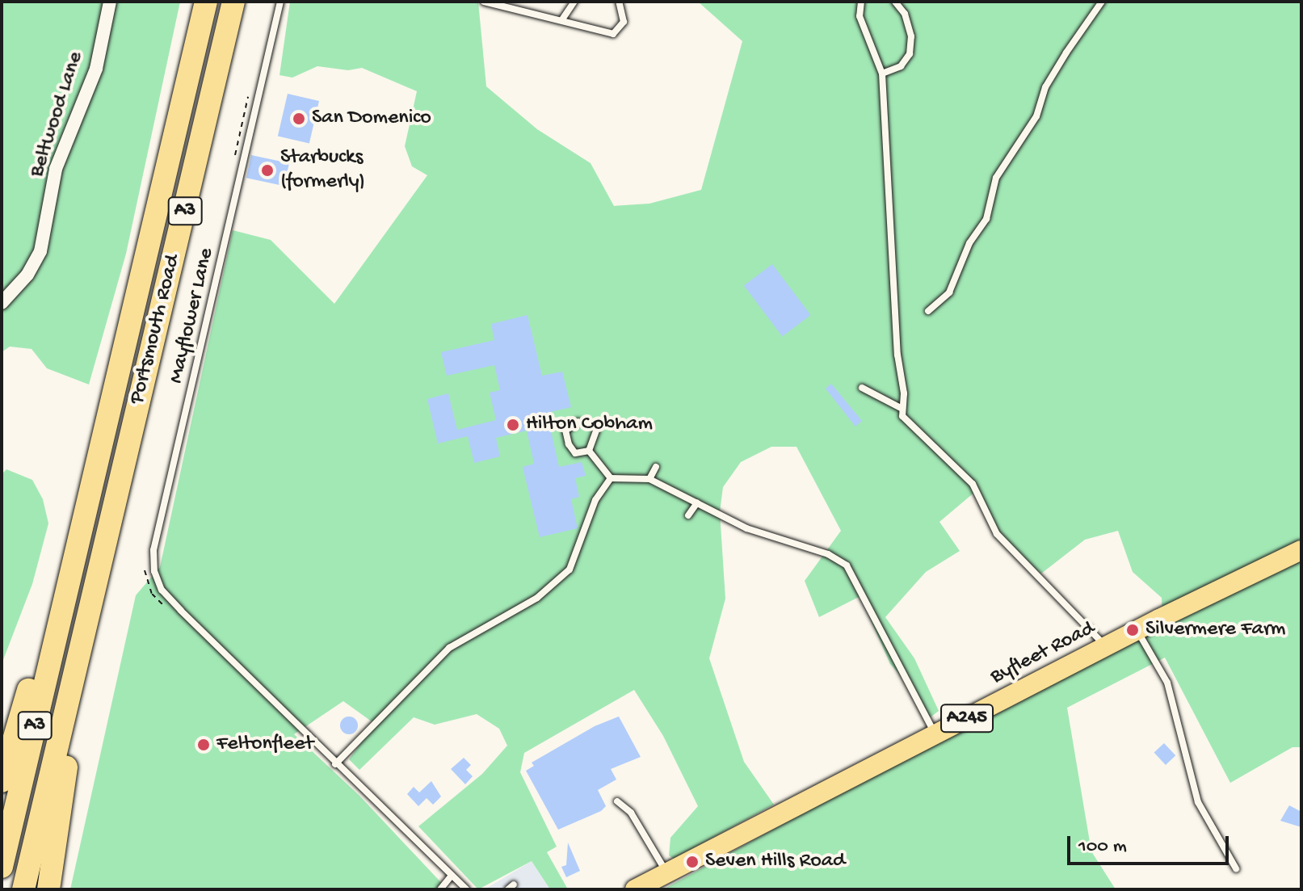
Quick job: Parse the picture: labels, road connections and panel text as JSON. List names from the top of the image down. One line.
{"streets":{"highway":["A3","Portsmouth Road"],"main road":["Byfleet Road","A245"],"street":["Beltwood Lane"],"lane":["Mayflower Lane"]},"crossings":[["A3","Portsmouth Road"]],"places":["San Domenico","Starbucks (formerly)","Hilton Cobham","Silvermere Farm","Feltonfleet","Seven Hills Road"],"scale_bar":"100 m"}
